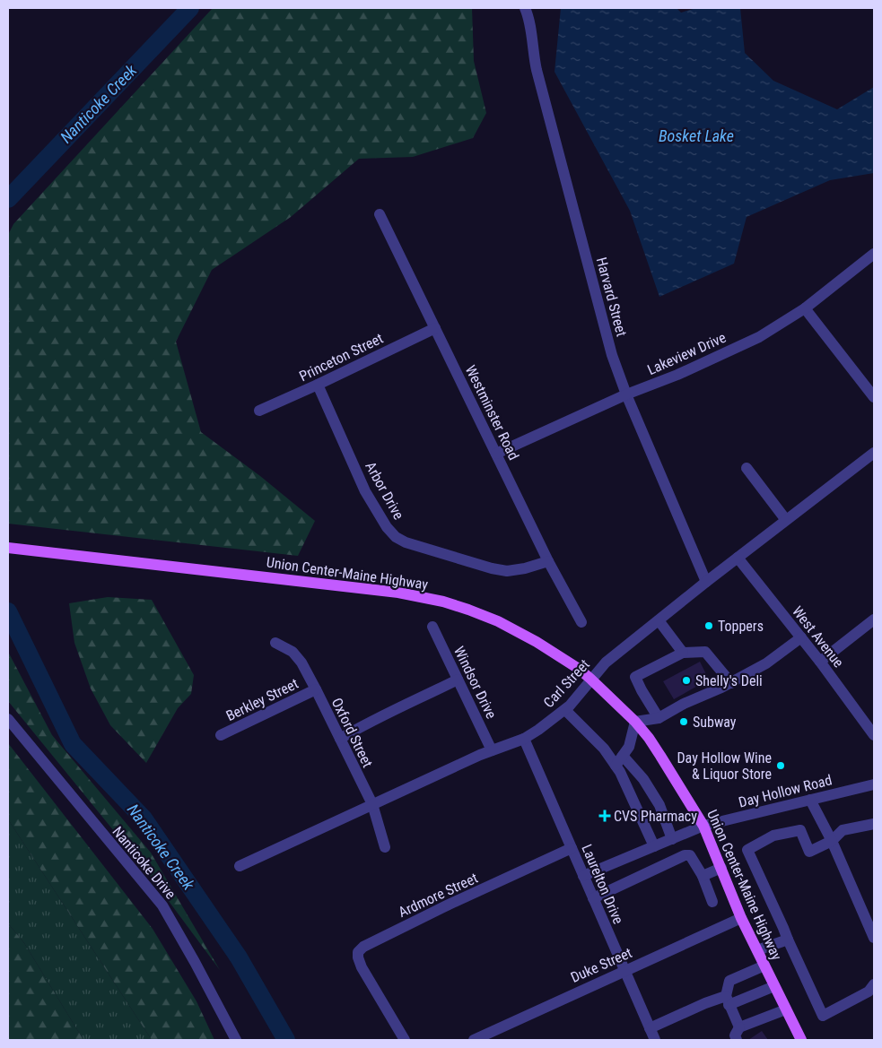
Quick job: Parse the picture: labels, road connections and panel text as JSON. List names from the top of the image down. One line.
{"streets":{"main road":["Union Center-Maine Highway"],"street":["Harvard Street","Lakeview Drive","Princeton Street","Westminster Road","Arbor Drive","West Avenue","Windsor Drive","Carl Street","Berkley Street","Oxford Street","Day Hollow Road","Nanticoke Drive","Laurelton Drive","Ardmore Street","Duke Street"]},"crossings":[["Harvard Street","Lakeview Drive"],["Harvard Street","Carl Street"],["Lakeview Drive","Westminster Road"],["Princeton Street","Westminster Road"],["Princeton Street","Arbor Drive"],["Westminster Road","Arbor Drive"],["Union Center-Maine Highway","Carl Street"],["Union Center-Maine Highway","Day Hollow Road"],["Union Center-Maine Highway","Duke Street"],["West Avenue","Carl Street"],["Windsor Drive","Carl Street"],["Carl Street","Oxford Street"],["Carl Street","Laurelton Drive"],["Berkley Street","Oxford Street"],["Day Hollow Road","Laurelton Drive"],["Laurelton Drive","Ardmore Street"],["Laurelton Drive","Duke Street"]],"water":["Nanticoke Creek","Bosket Lake"],"places":{"other":["Toppers","Shelly's Deli","Subway","Day Hollow Wine & Liquor Store"],"health":["CVS Pharmacy"]}}
